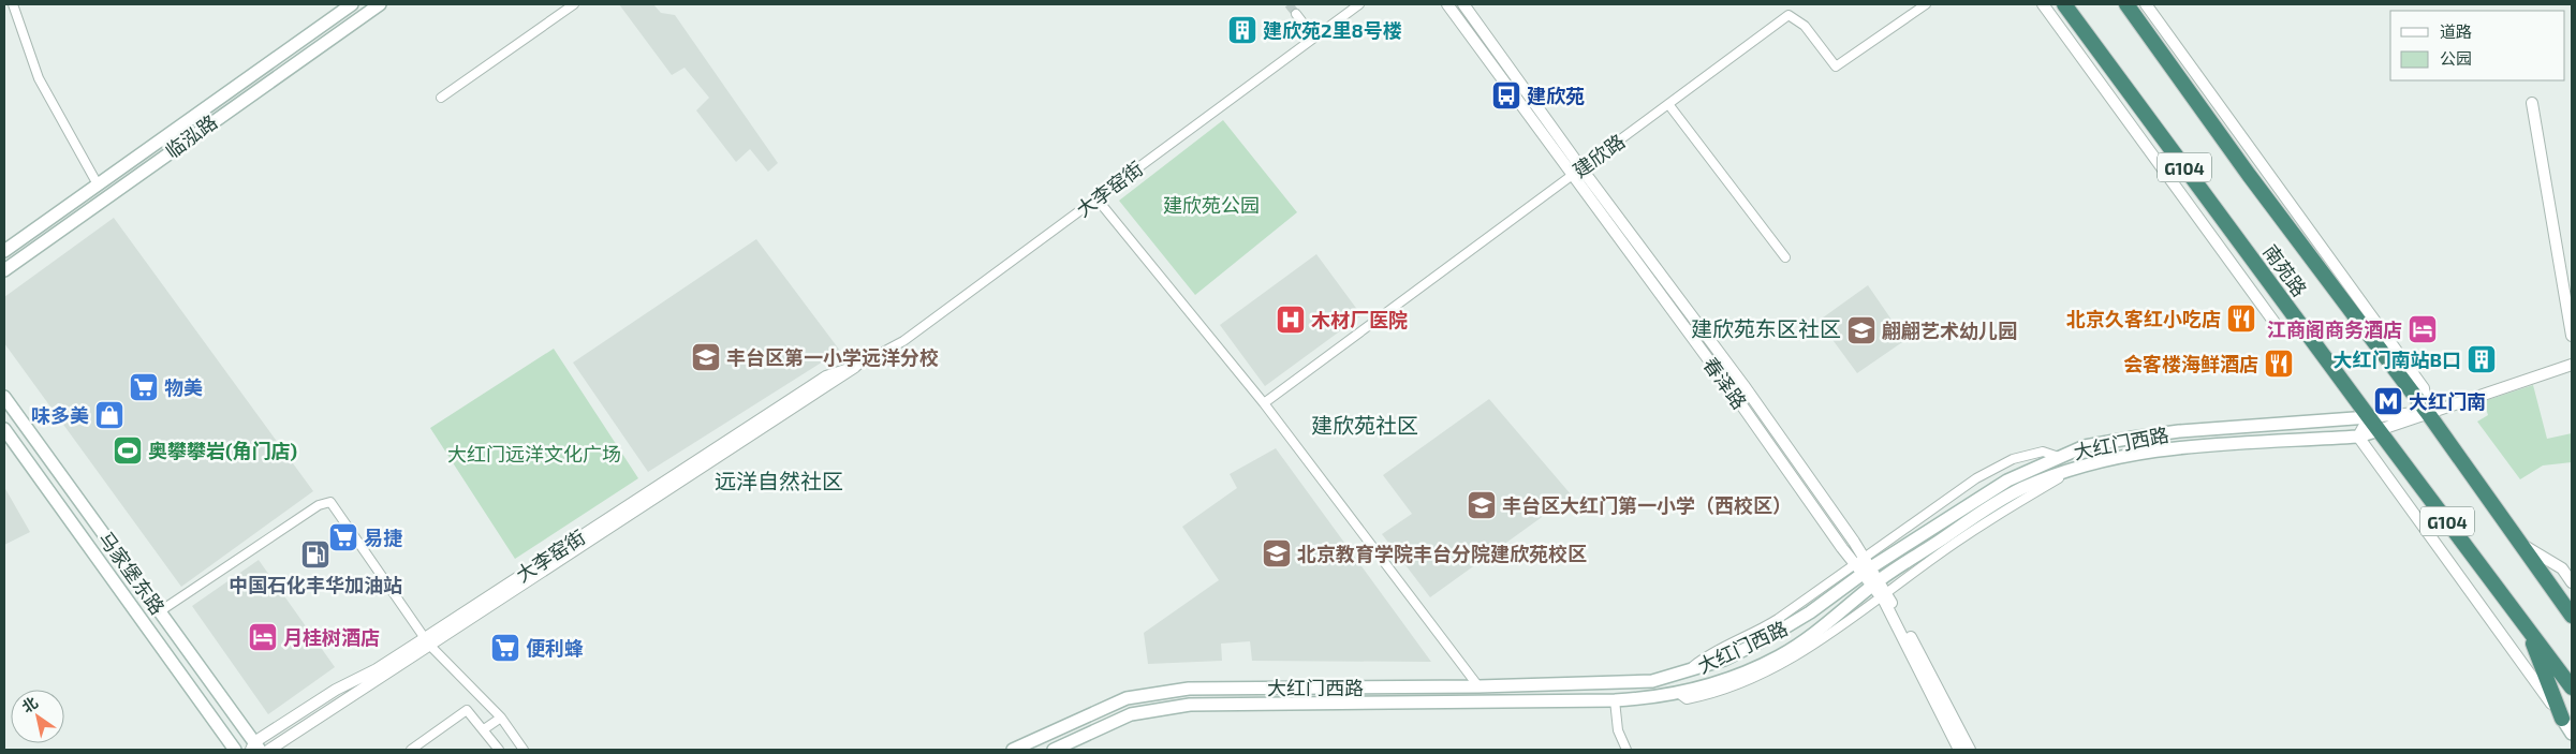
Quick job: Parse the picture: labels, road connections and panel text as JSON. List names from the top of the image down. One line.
{"streets":{"highway":["G104","南苑路"],"main road":["临泓路","大红门西路","马家堡东路"],"street":["建欣路","大李窑街","春泽路"]},"crossings":[["建欣路","春泽路"],["大李窑街","马家堡东路"],["南苑路","大红门西路"],["春泽路","大红门西路"]],"districts":["建欣苑东区社区","建欣苑社区","远洋自然社区"],"parks":["建欣苑公园","大红门远洋文化广场"],"places":{"building":["建欣苑2里8号楼","大红门南站B口"],"bus stop":["建欣苑"],"restaurant":["北京久客红小吃店","会客楼海鲜酒店"],"hospital":["木材厂医院"],"hotel":["江商阁商务酒店","月桂树酒店"],"school or university":["翩翩艺术幼儿园","丰台区第一小学远洋分校","丰台区大红门第一小学（西校区）","北京教育学院丰台分院建欣苑校区"],"supermarket":["物美","易捷","便利蜂"],"metro station":["大红门南"],"shop":["味多美"],"sports":["奥攀攀岩(角门店)"],"fuel station":["中国石化丰华加油站"]},"legend":["道路","公园"],"north":"top left"}
